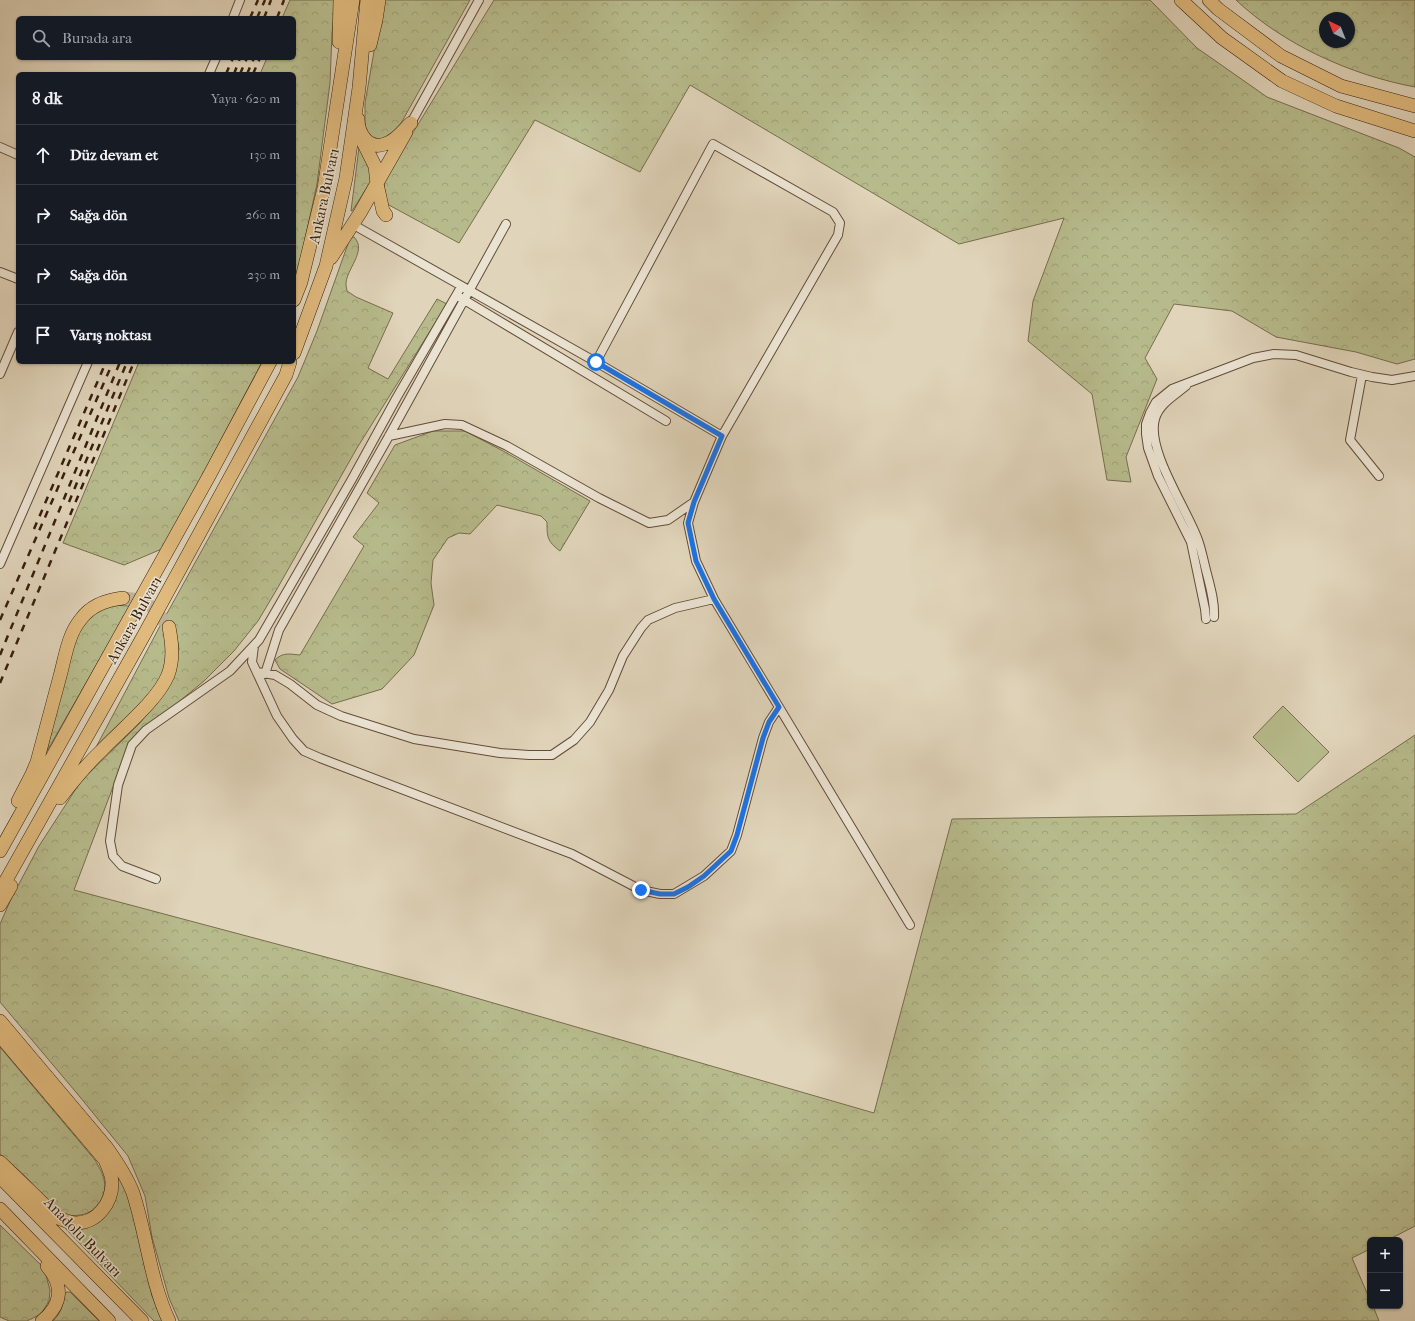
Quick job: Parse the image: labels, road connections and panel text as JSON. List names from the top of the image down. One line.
{"streets":{"main road":["Ankara Bulvarı","Anadolu Bulvarı"]},"north":"top left","page":{"search":"Burada ara","heading":["8 dk","Yaya · 620 m"],"list":[["Düz devam et","130 m"],["Sağa dön","260 m"],["Sağa dön","230 m"],"Varış noktası"],"map_buttons":["+","−"]}}
